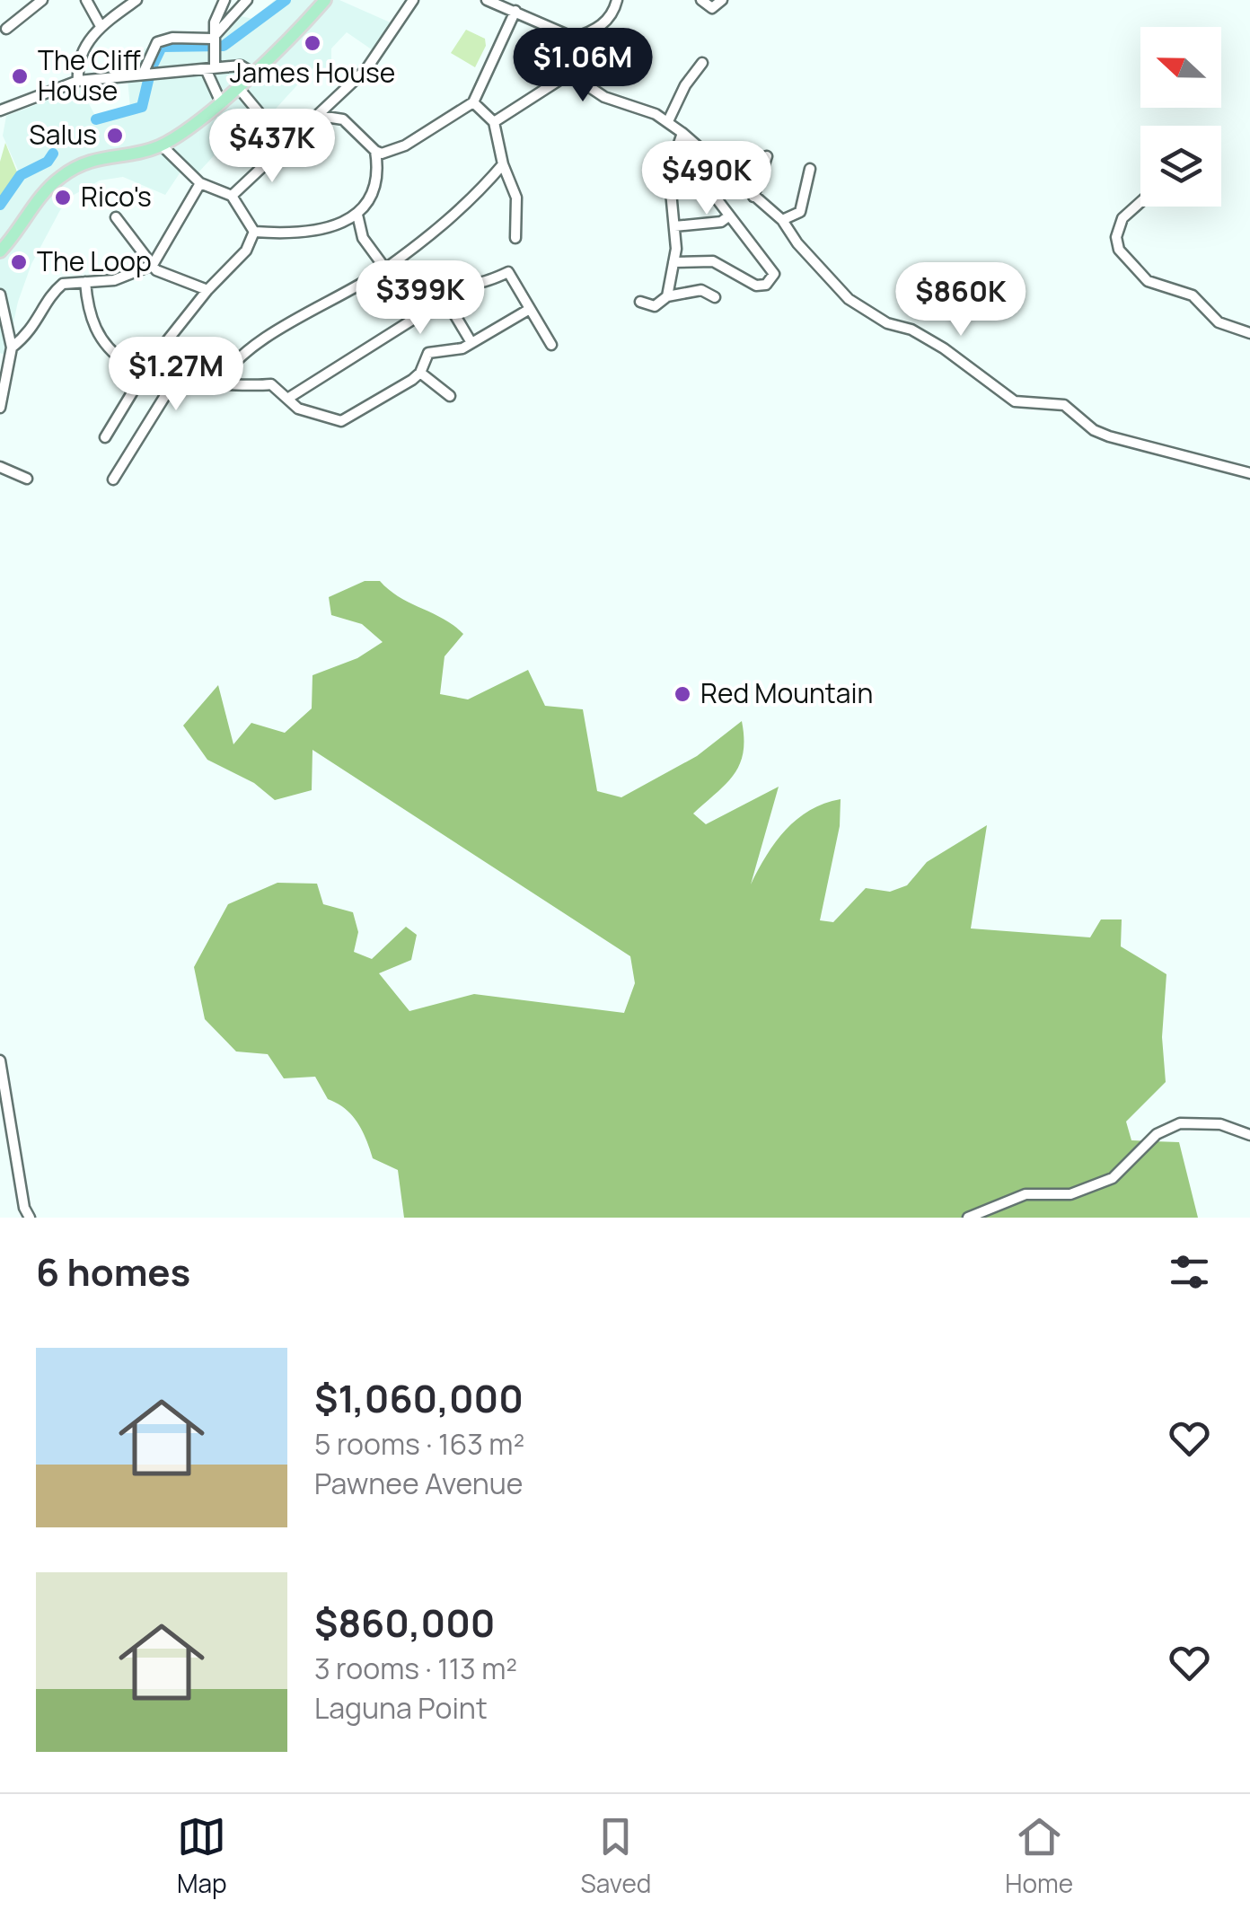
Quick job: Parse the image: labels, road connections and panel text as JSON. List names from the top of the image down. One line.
{"places":["James House","The Cliff House","Salus","Rico's","The Loop","Red Mountain"],"north":"left","page":{"price":["$1.06M","$437K","$490K","$399K","$860K","$1.27M"],"heading":"6 homes","list":[{"name":"$1,060,000","note":"5 rooms · 163 m² · Pawnee Avenue"},{"name":"$860,000","note":"3 rooms · 113 m² · Laguna Point"}],"tabs":["Map","Saved","Home"]}}
